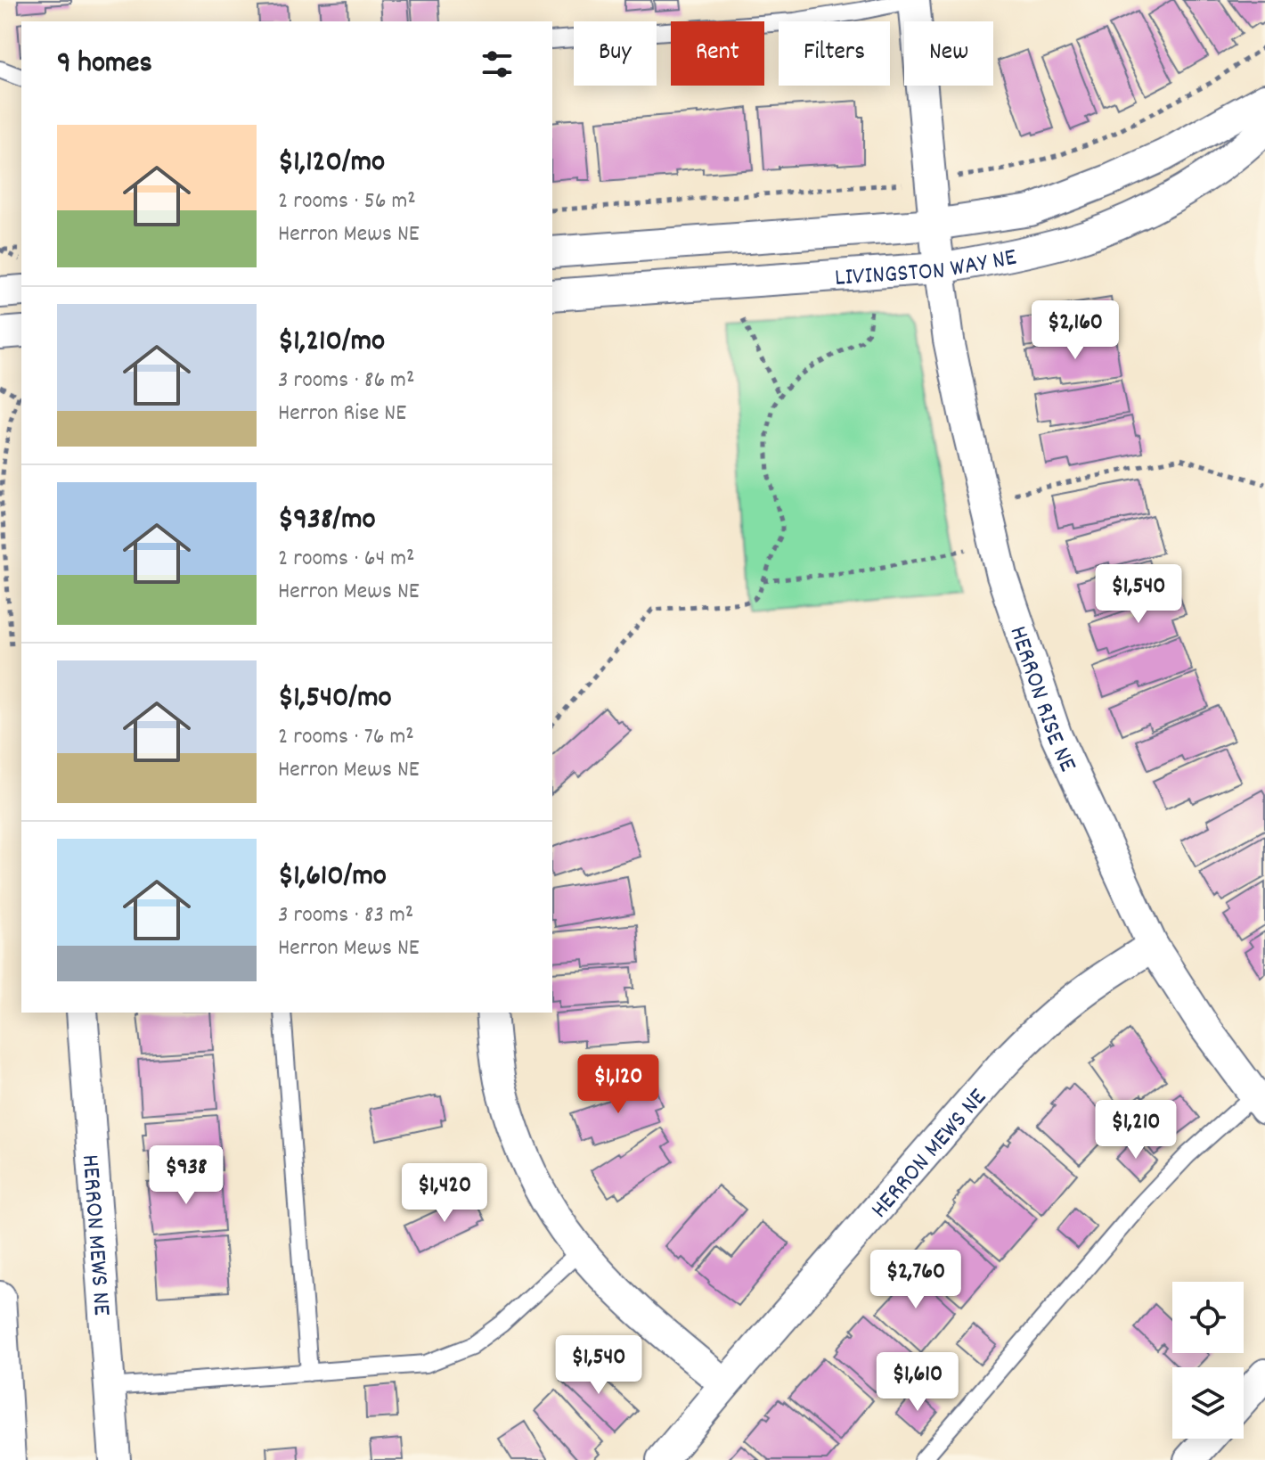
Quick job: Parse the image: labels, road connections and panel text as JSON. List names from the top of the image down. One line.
{"streets":{"street":["LIVINGSTON WAY NE","HERRON RISE NE","HERRON MEWS NE"]},"crossings":[["LIVINGSTON WAY NE","HERRON RISE NE"],["HERRON RISE NE","HERRON MEWS NE"]],"page":{"chip":["Buy","Rent","Filters","New"],"heading":"9 homes","list":[{"name":"$1,120/mo","note":"2 rooms · 56 m² · Herron Mews NE"},{"name":"$1,210/mo","note":"3 rooms · 86 m² · Herron Rise NE"},{"name":"$938/mo","note":"2 rooms · 64 m² · Herron Mews NE"},{"name":"$1,540/mo","note":"2 rooms · 76 m² · Herron Mews NE"},{"name":"$1,610/mo","note":"3 rooms · 83 m² · Herron Mews NE"}],"price":["$2,160","$1,540","$1,120","$1,210","$938","$1,420","$2,760","$1,540","$1,610"]}}
